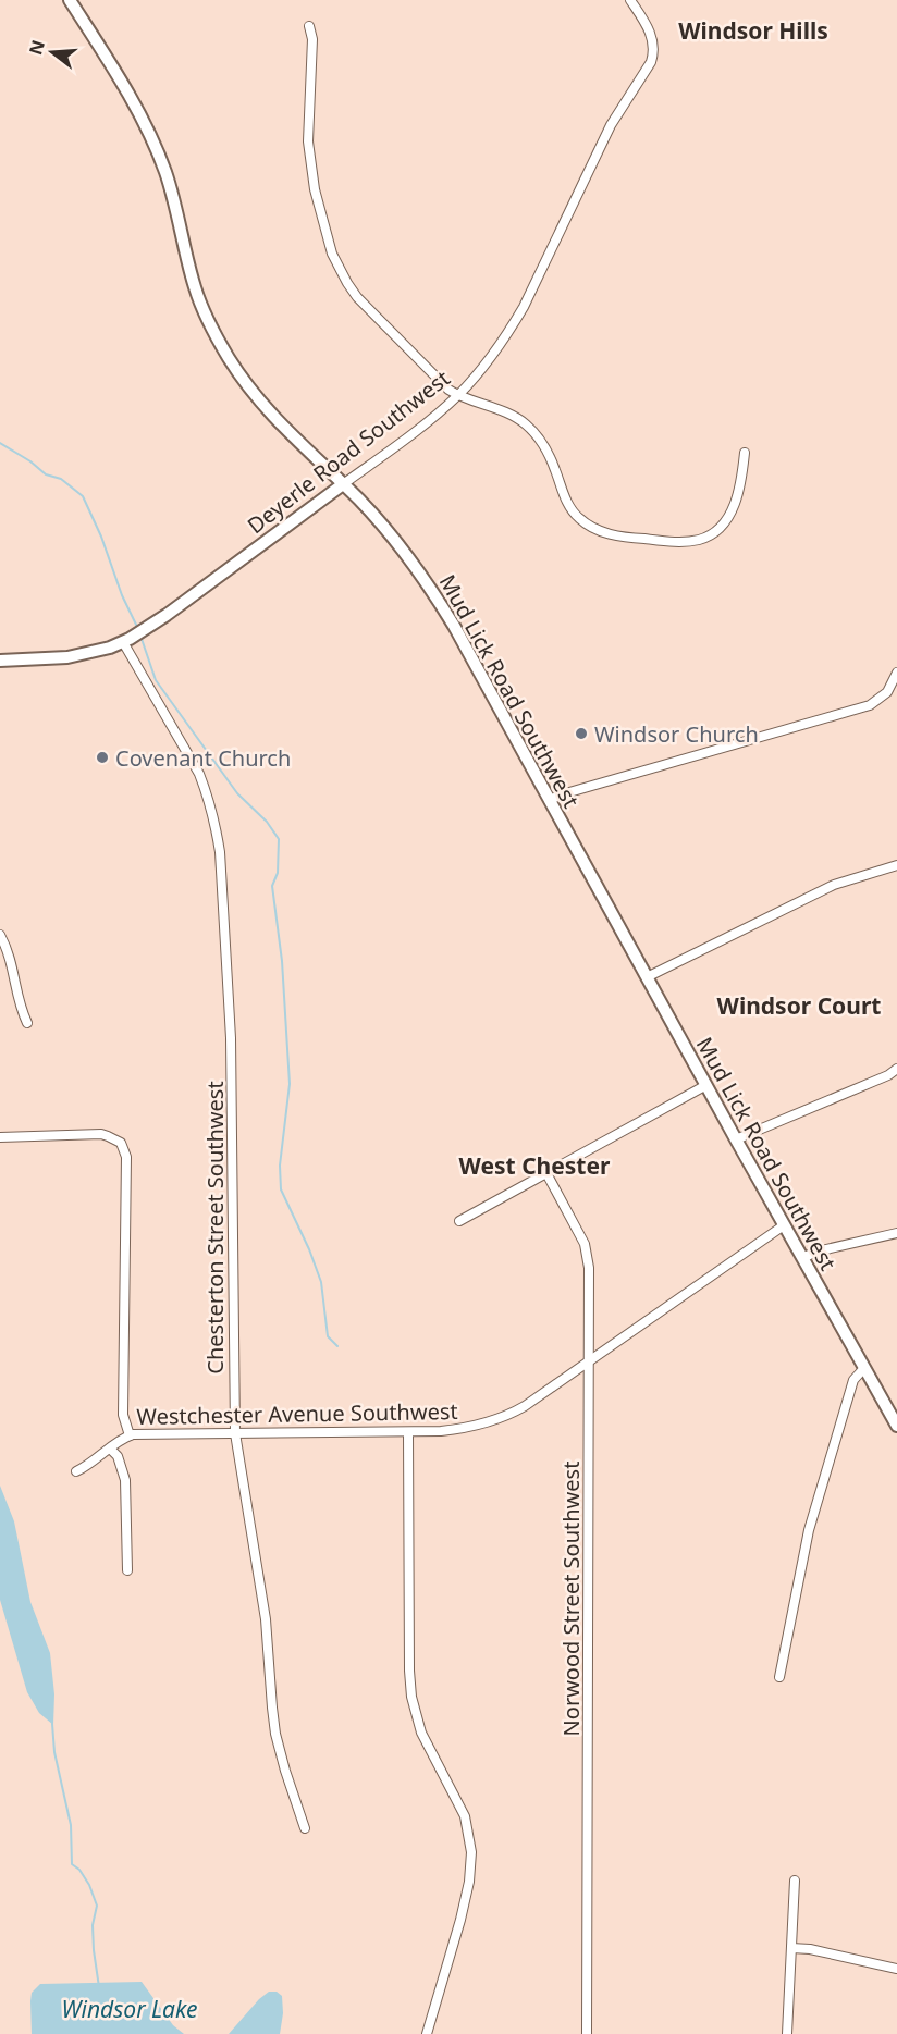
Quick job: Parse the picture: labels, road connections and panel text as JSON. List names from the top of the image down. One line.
{"streets":{"street":["Deyerle Road Southwest","Mud Lick Road Southwest","Chesterton Street Southwest","Westchester Avenue Southwest","Norwood Street Southwest"]},"crossings":[["Deyerle Road Southwest","Mud Lick Road Southwest"],["Deyerle Road Southwest","Chesterton Street Southwest"],["Mud Lick Road Southwest","Westchester Avenue Southwest"],["Chesterton Street Southwest","Westchester Avenue Southwest"],["Westchester Avenue Southwest","Norwood Street Southwest"]],"districts":["Windsor Hills","Windsor Court","West Chester"],"water":["Windsor Lake"],"places":["Windsor Church","Covenant Church"],"north":"left"}
